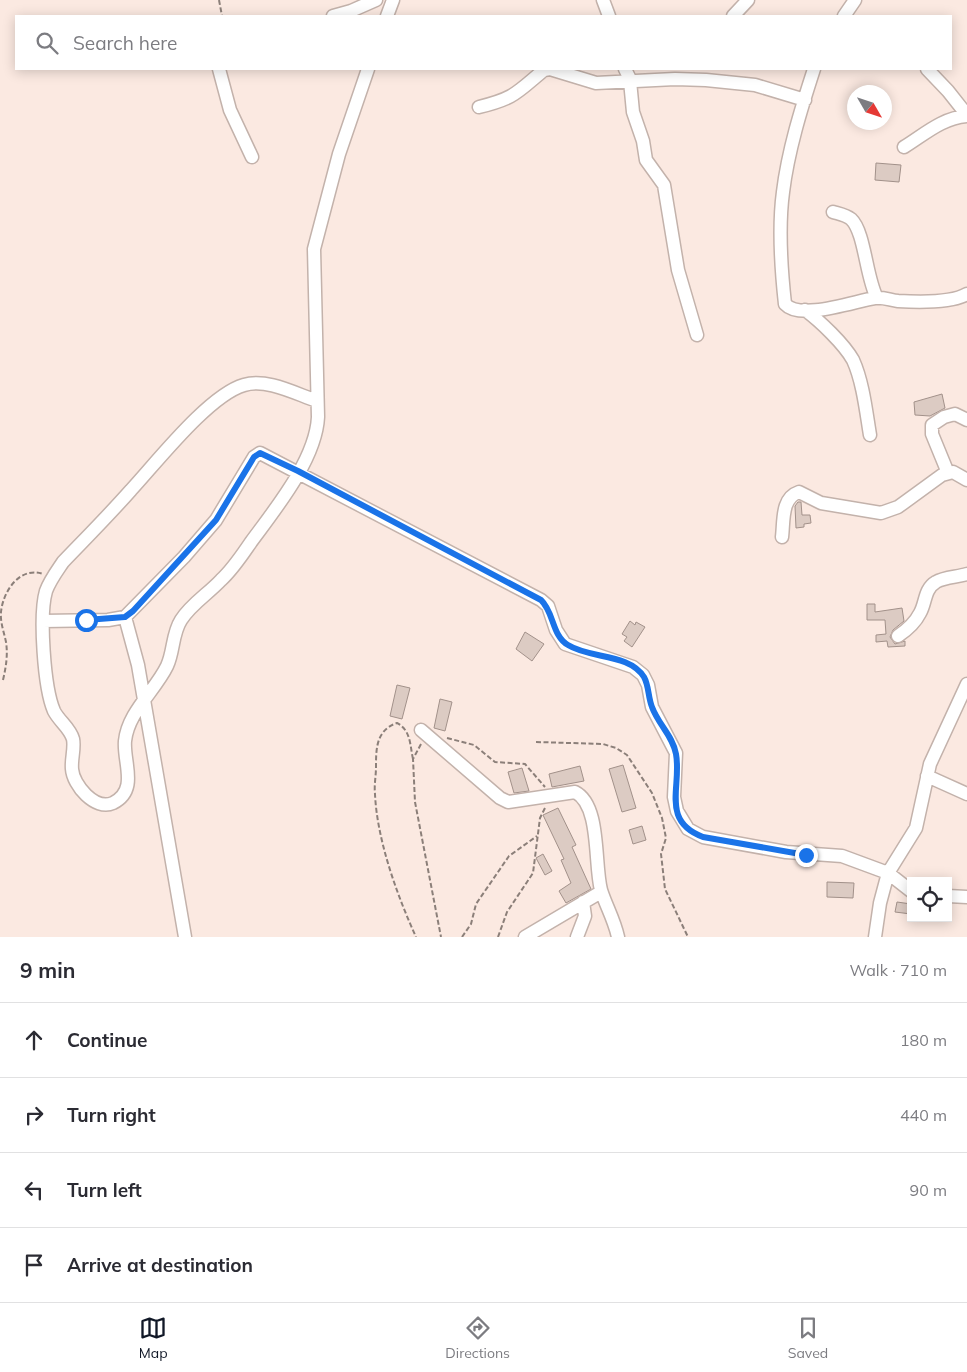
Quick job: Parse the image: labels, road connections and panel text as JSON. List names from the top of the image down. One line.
{"north":"bottom right","page":{"search":"Search here","heading":["9 min","Walk · 710 m"],"list":[["Continue","180 m"],["Turn right","440 m"],["Turn left","90 m"],"Arrive at destination"],"nav":["Map","Directions","Saved"]}}
